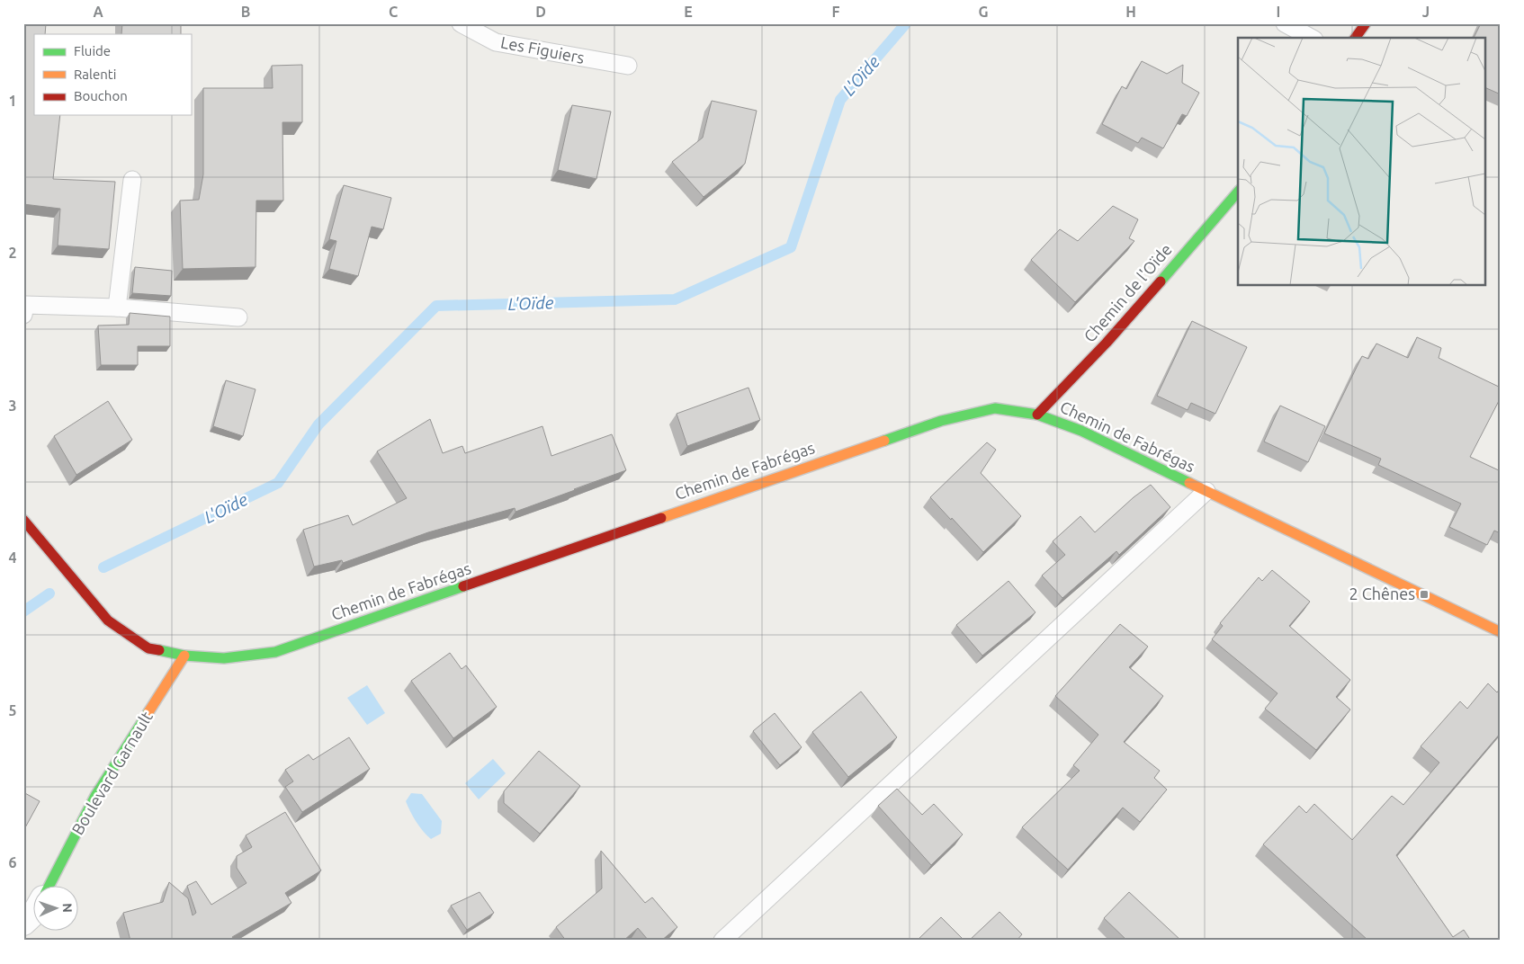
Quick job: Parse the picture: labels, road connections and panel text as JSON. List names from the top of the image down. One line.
{"streets":{"street":["Chemin de l'Oïde","Chemin de Fabrégas","Boulevard Garnault"],"lane":["Les Figuiers"]},"crossings":[["Chemin de l'Oïde","Chemin de Fabrégas"],["Chemin de Fabrégas","Boulevard Garnault"]],"water":["L'Oïde"],"places":{"transit":["2 Chênes"]},"legend":["Fluide","Ralenti","Bouchon"],"north":"right","grid":{"columns":["A","B","C","D","E","F","G","H","I","J"],"rows":["1","2","3","4","5","6"]}}
